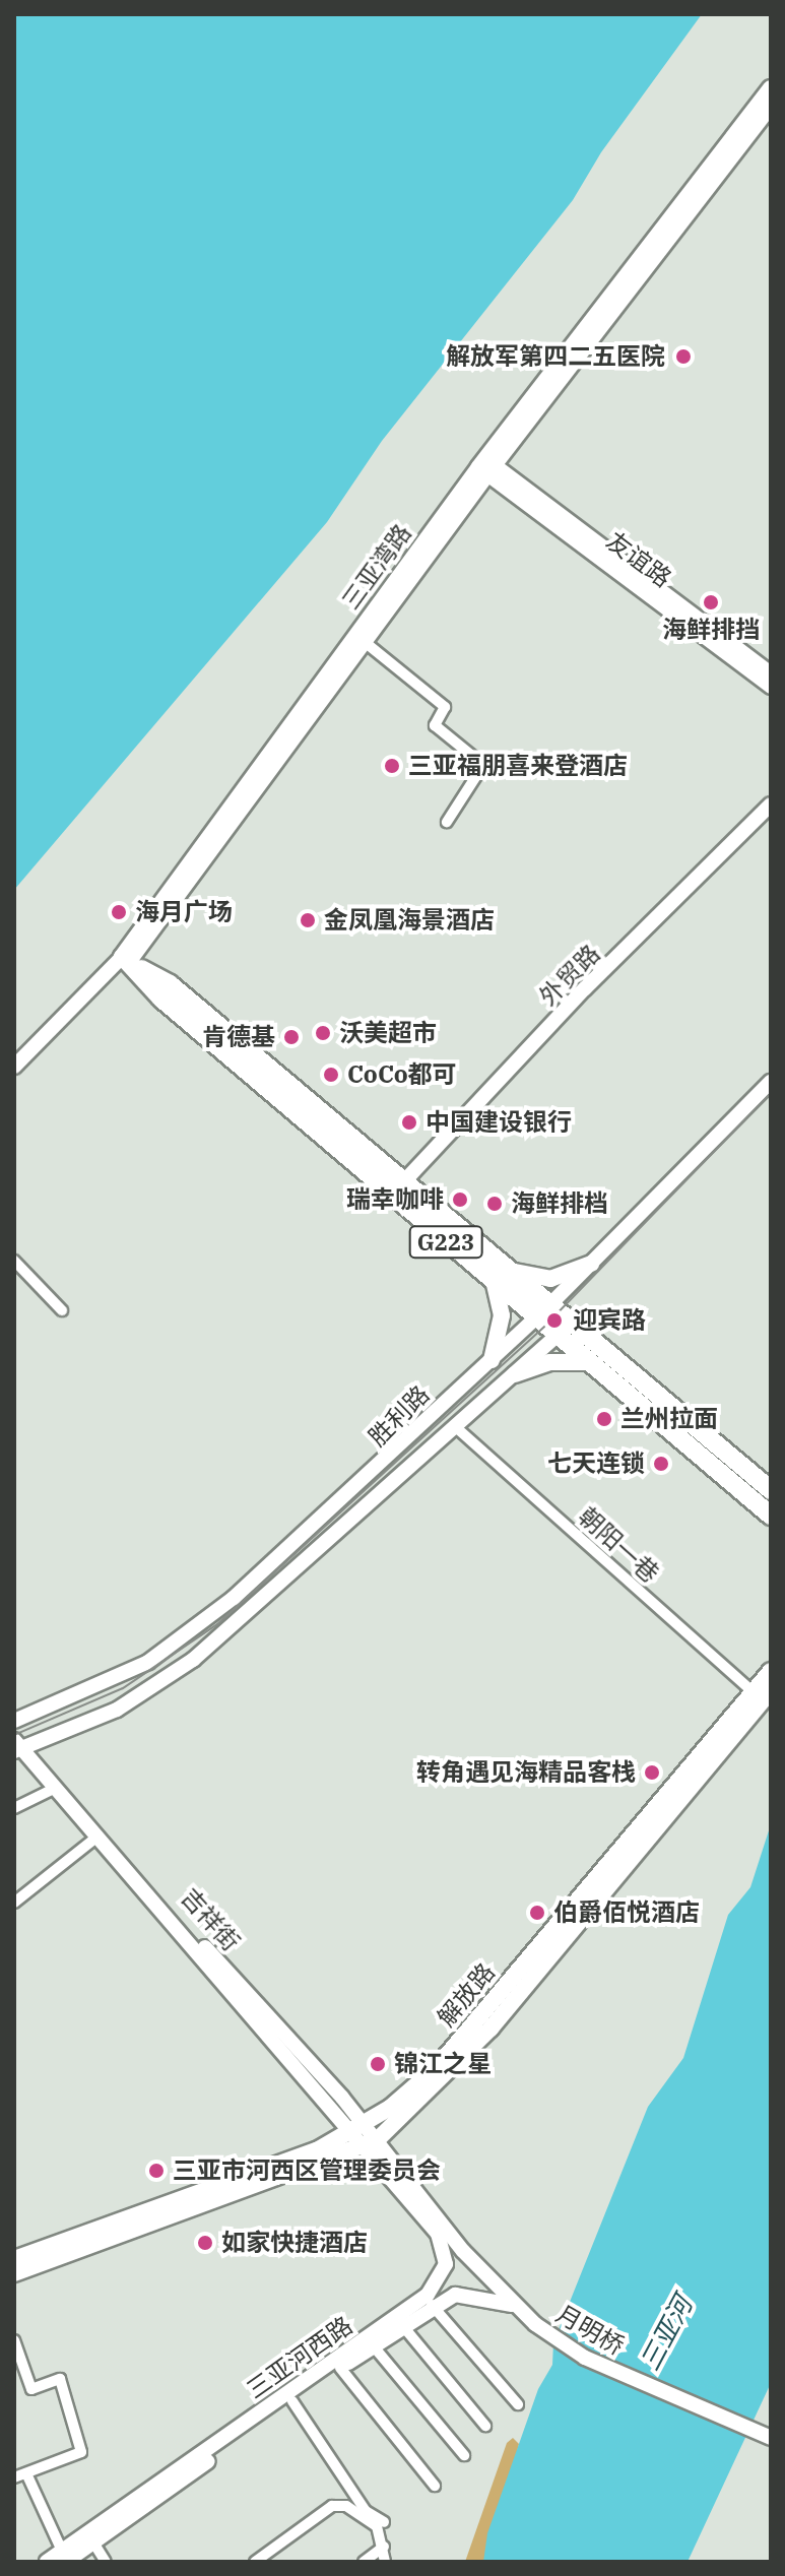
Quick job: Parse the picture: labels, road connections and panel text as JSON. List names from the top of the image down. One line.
{"streets":{"highway":["G223"],"main road":["友谊路","三亚湾路","外贸路","胜利路","吉祥街","解放路","月明桥","三亚河西路"],"street":["朝阳一巷"]},"crossings":[["友谊路","三亚湾路"],["三亚湾路","G223"],["外贸路","G223"],["G223","胜利路"],["胜利路","朝阳一巷"],["胜利路","吉祥街"],["朝阳一巷","解放路"],["吉祥街","解放路"],["吉祥街","三亚河西路"],["解放路","三亚河西路"],["月明桥","三亚河西路"]],"water":["三亚河"],"places":["解放军第四二五医院","海鲜排挡","三亚福朋喜来登酒店","海月广场","金凤凰海景酒店","沃美超市","肯德基","CoCo都可","中国建设银行","瑞幸咖啡","海鲜排档","迎宾路","兰州拉面","七天连锁","转角遇见海精品客栈","伯爵佰悦酒店","锦江之星","三亚市河西区管理委员会","如家快捷酒店"]}
